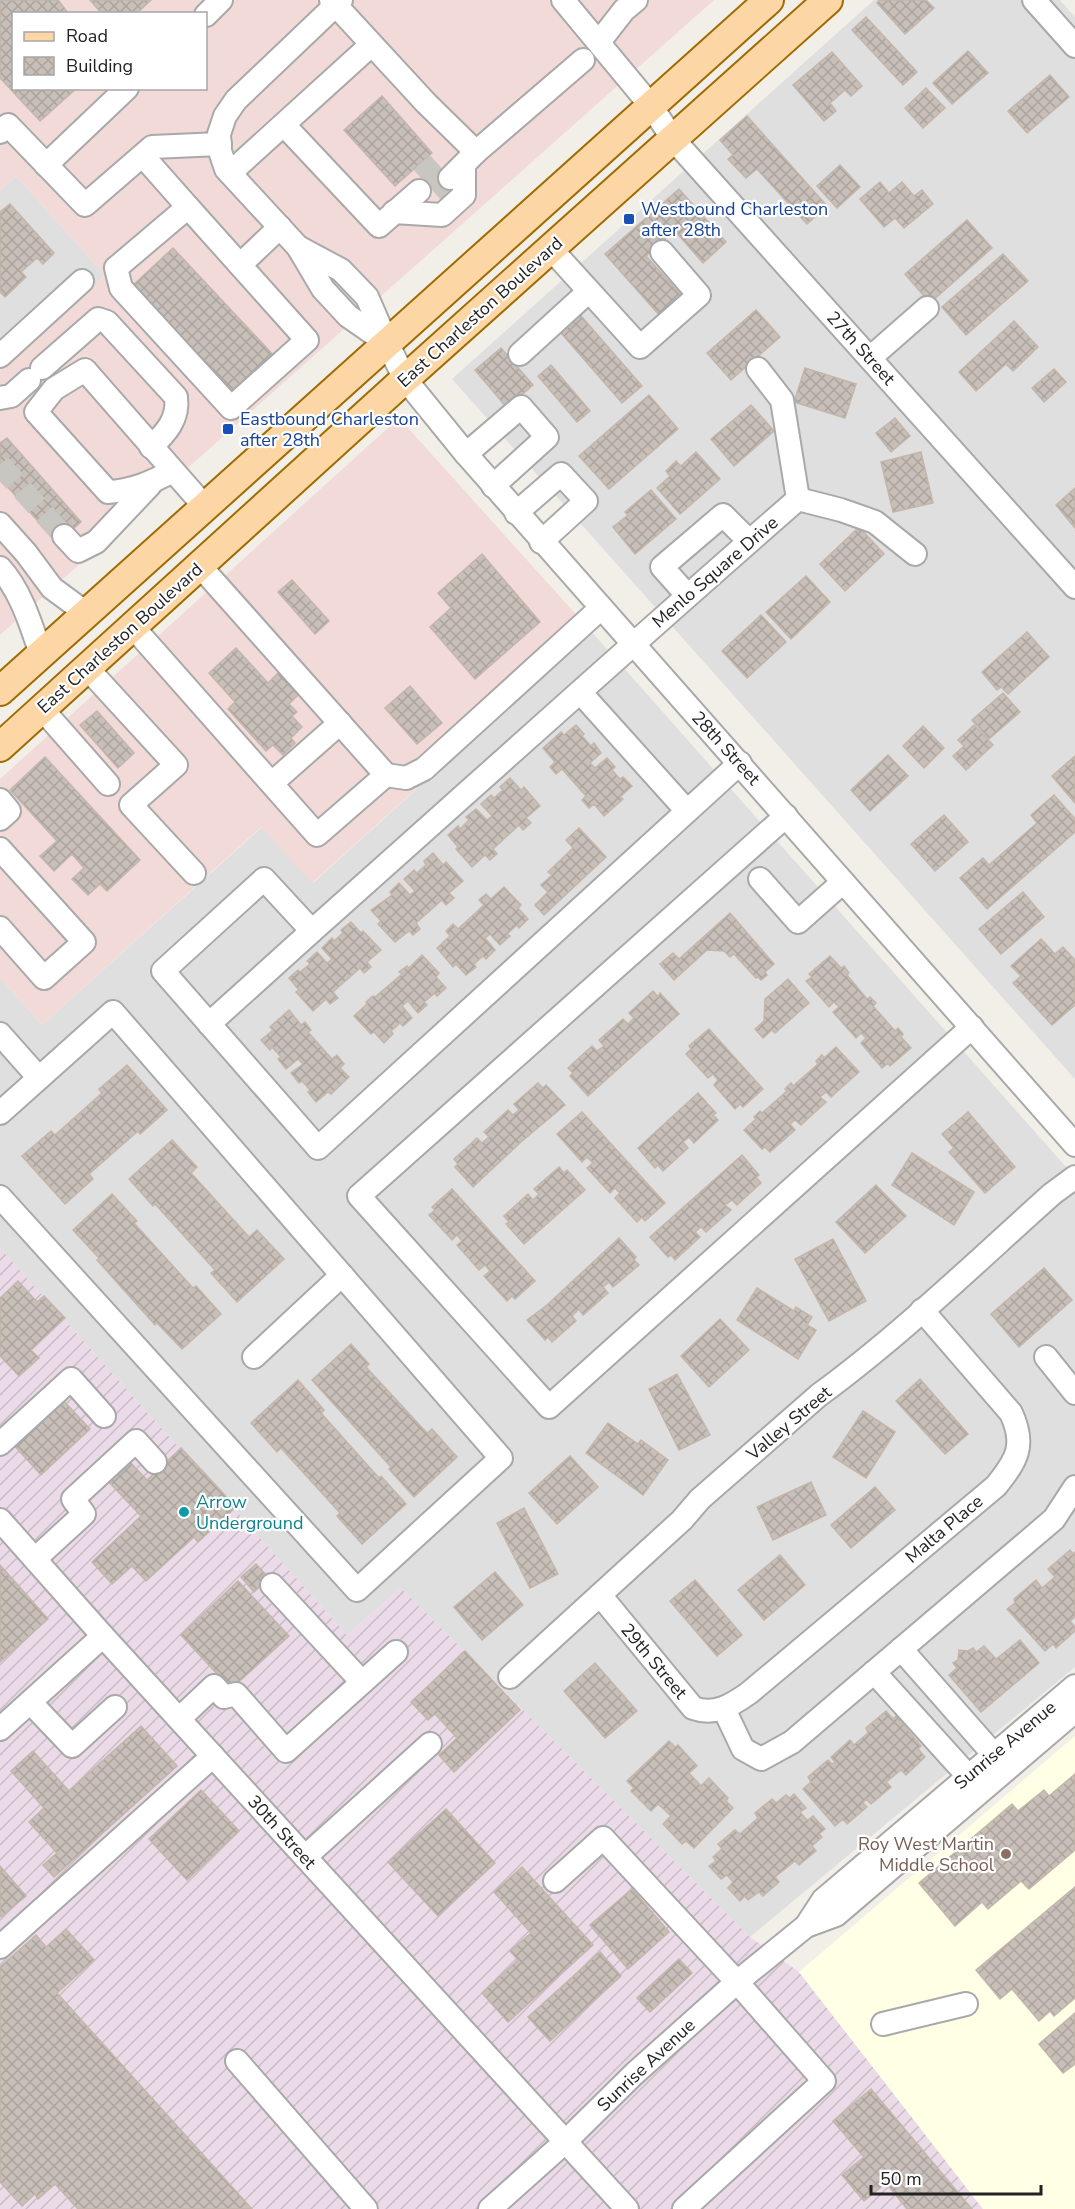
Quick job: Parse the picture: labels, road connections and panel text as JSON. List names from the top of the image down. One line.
{"streets":{"main road":["East Charleston Boulevard"],"street":["27th Street","Menlo Square Drive","28th Street","Valley Street","Malta Place","29th Street","Sunrise Avenue","30th Street"]},"crossings":[["East Charleston Boulevard","27th Street"],["East Charleston Boulevard","28th Street"],["Menlo Square Drive","28th Street"],["Valley Street","Malta Place"],["Valley Street","29th Street"],["Malta Place","29th Street"],["Sunrise Avenue","30th Street"]],"places":{"transit":["Westbound Charleston after 28th","Eastbound Charleston after 28th"],"other":["Arrow Underground","Roy West Martin Middle School"]},"legend":["Road","Building"],"scale_bar":"50 m"}
